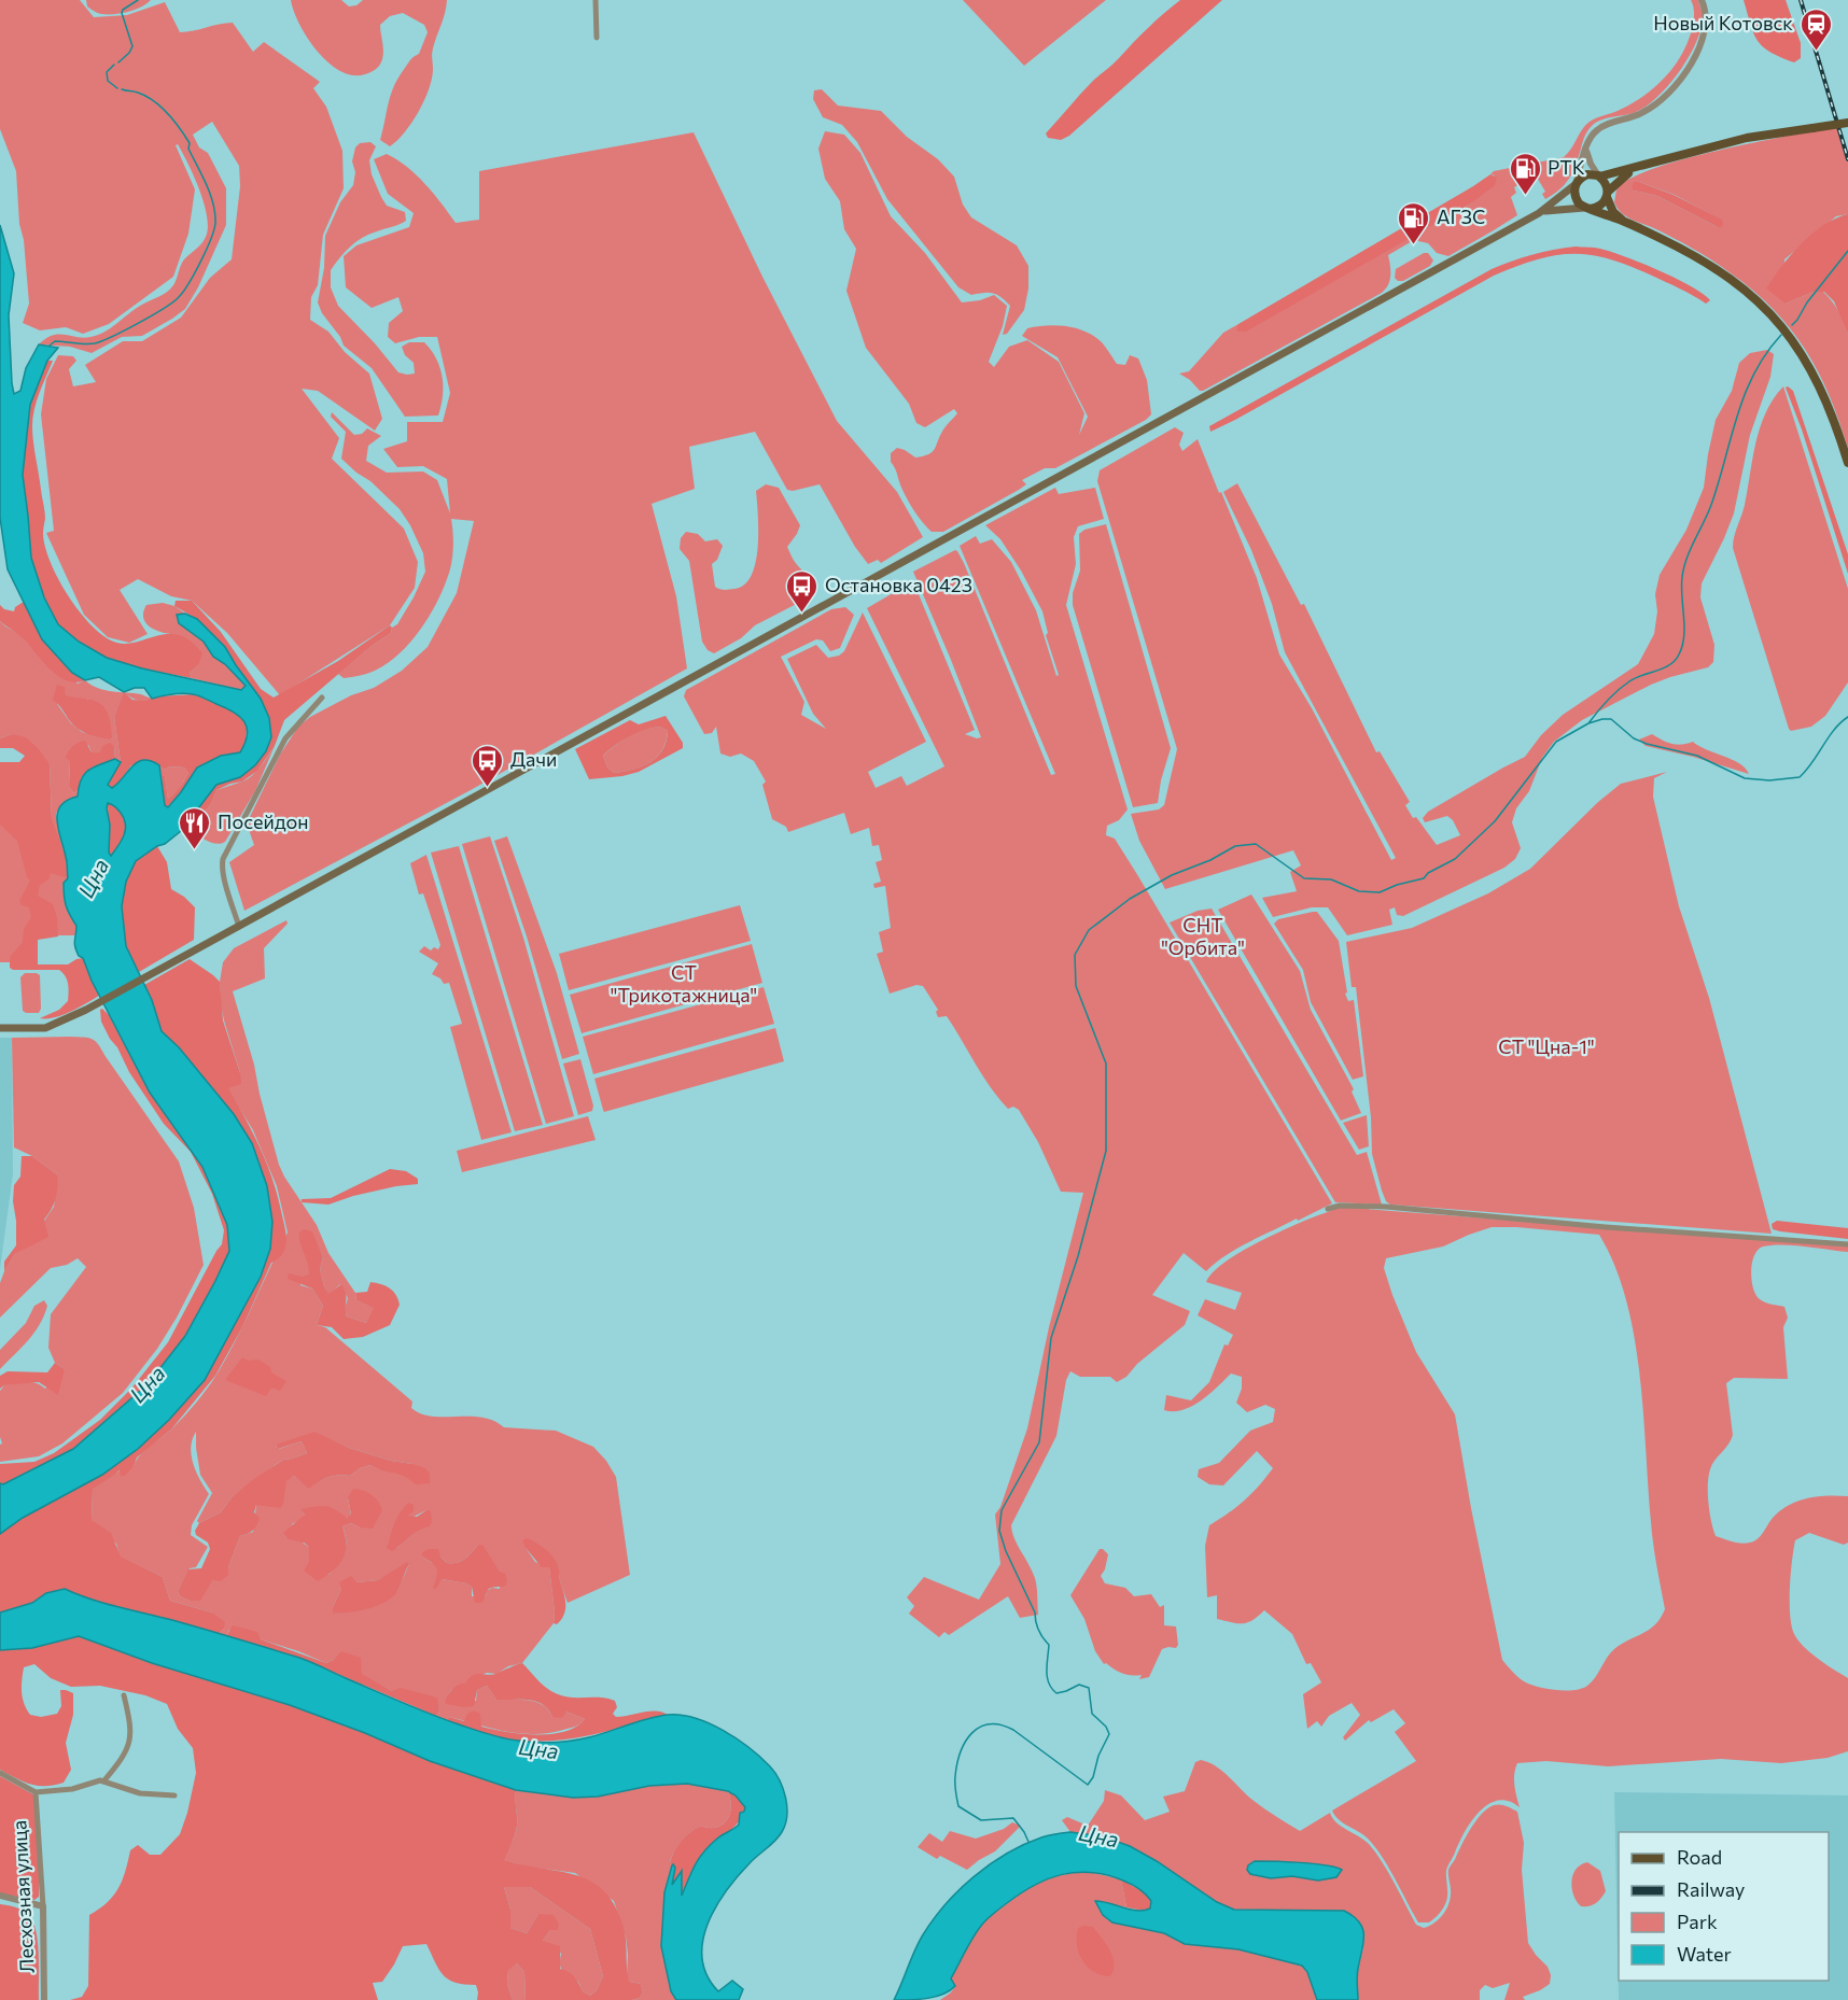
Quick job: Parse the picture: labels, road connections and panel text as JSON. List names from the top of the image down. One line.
{"streets":{"street":["Лесхозная улица"]},"water":["Цна"],"parks":["CНТ \"Орбита\"","СТ \"Трикотажница\"","СТ \"Цна-1\""],"places":{"station":["Новый Котовск"],"fuel station":["РТК","АГЗС"],"bus stop":["Остановка 0423","Дачи"],"restaurant":["Посейдон"]},"legend":["Road","Railway","Park","Water"]}
